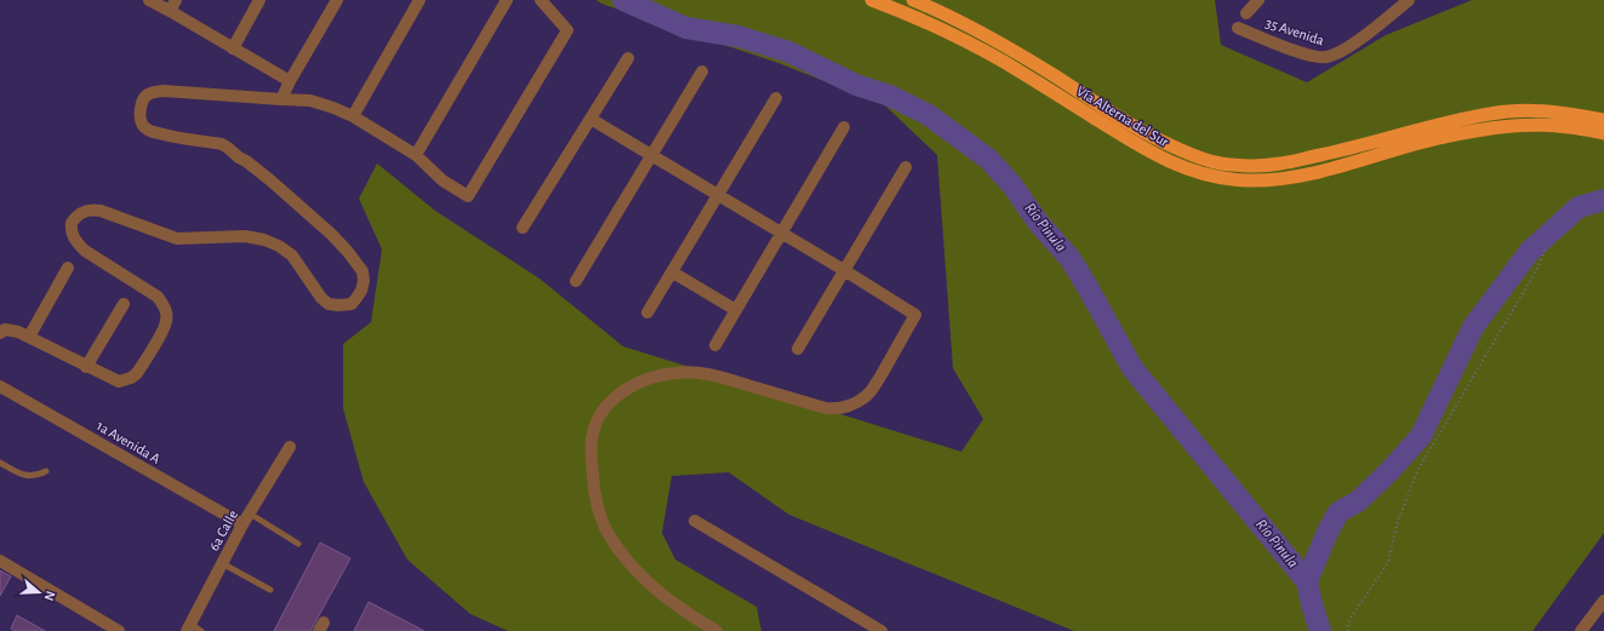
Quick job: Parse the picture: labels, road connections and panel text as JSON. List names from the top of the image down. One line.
{"streets":{"highway":["Vía Alterna del Sur"],"street":["35 Avenida","1a Avenida A","6a Calle"]},"crossings":[["1a Avenida A","6a Calle"]],"water":["Río Pinula"],"north":"right"}
